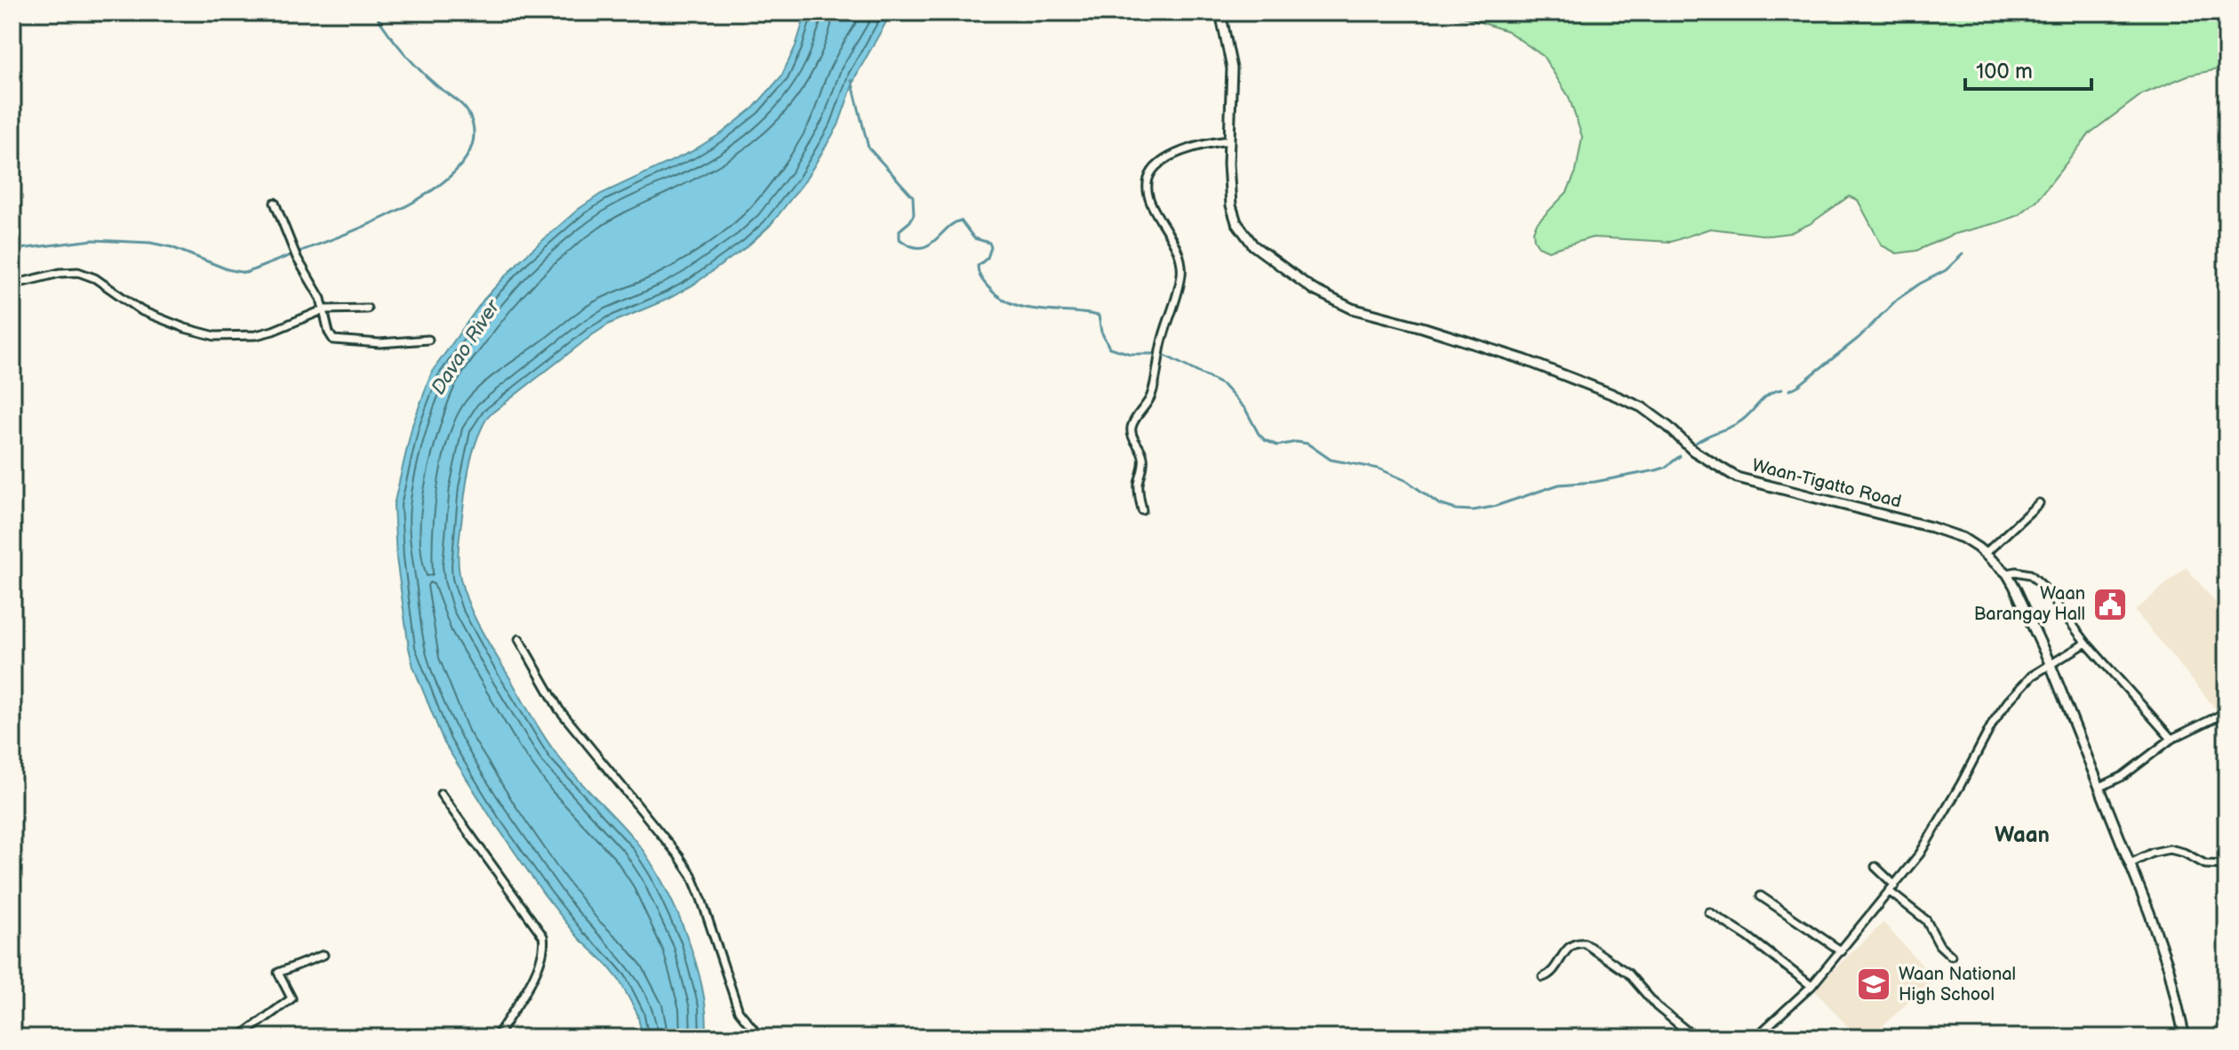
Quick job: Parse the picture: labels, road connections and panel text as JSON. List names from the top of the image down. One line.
{"streets":{"street":["Waan-Tigatto Road"]},"districts":["Waan"],"water":["Davao River"],"places":{"public building":["Waan Barangay Hall"],"school or university":["Waan National High School"]},"scale_bar":"100 m"}
